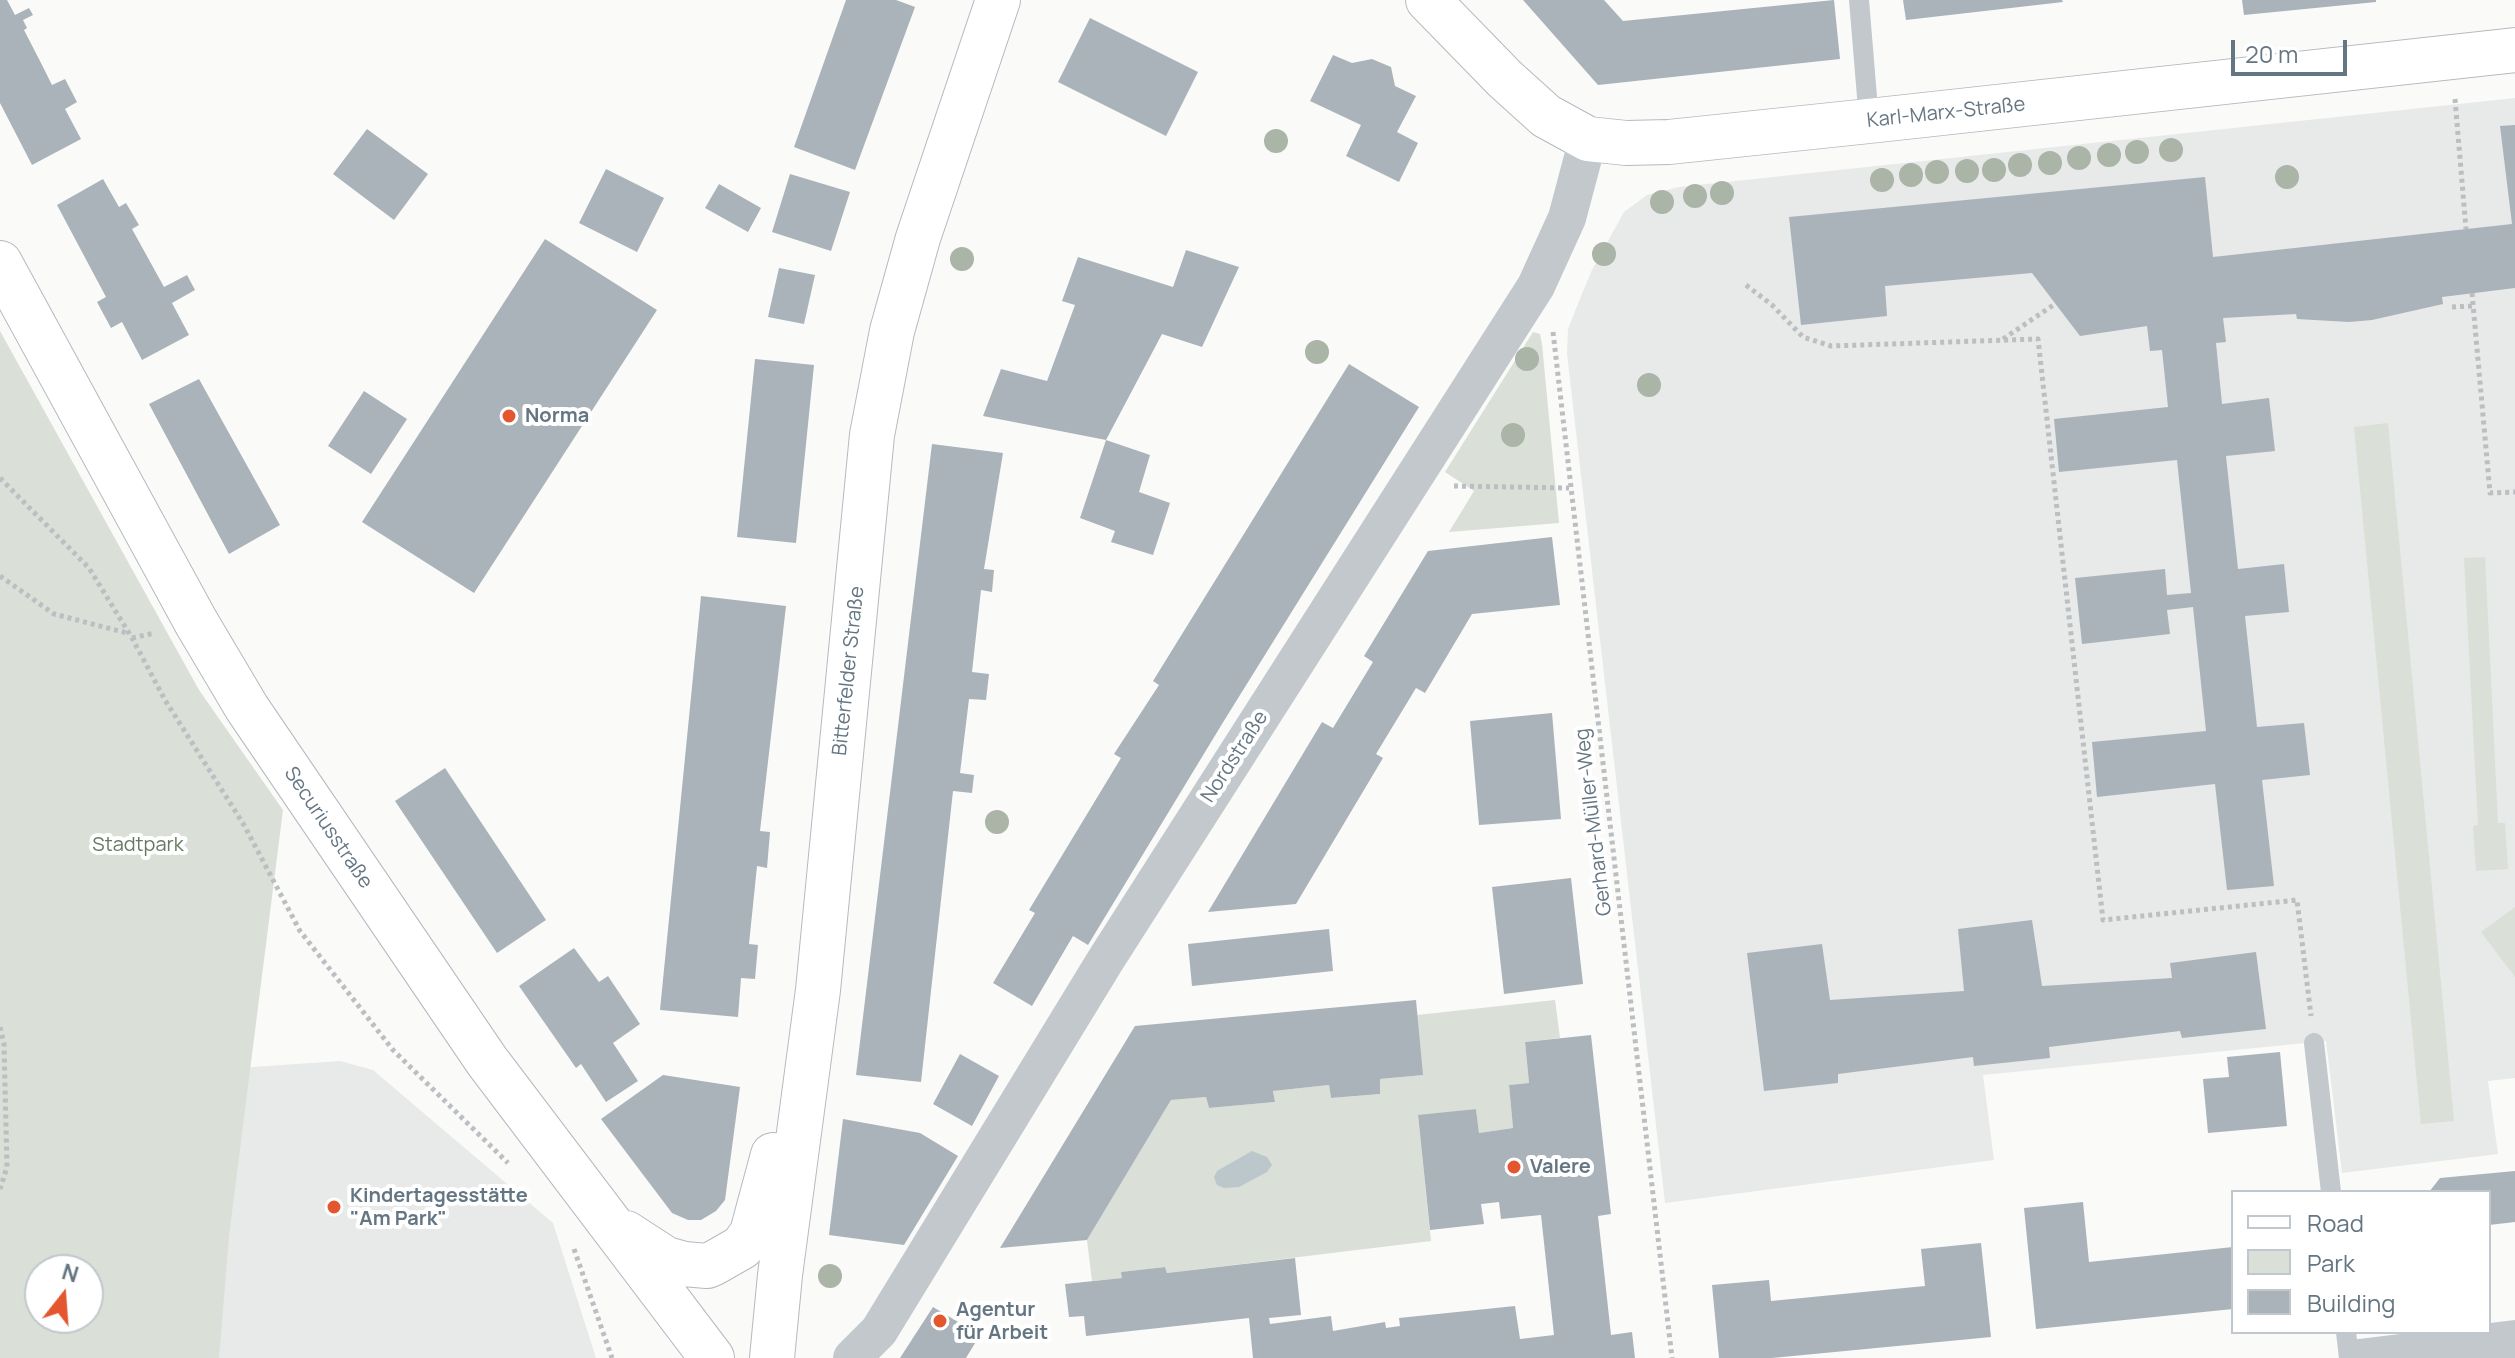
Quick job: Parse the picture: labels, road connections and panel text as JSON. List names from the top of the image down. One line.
{"streets":{"street":["Karl-Marx-Straße","Bitterfelder Straße","Nordstraße","Securiusstraße"],"path":["Gerhard-Müller-Weg"]},"crossings":[["Karl-Marx-Straße","Nordstraße"],["Nordstraße","Gerhard-Müller-Weg"]],"parks":["Stadtpark"],"places":["Norma","Valere","Kindertagesstätte \"Am Park\"","Agentur für Arbeit"],"legend":["Road","Park","Building"],"scale_bar":"20 m","north":"top"}
